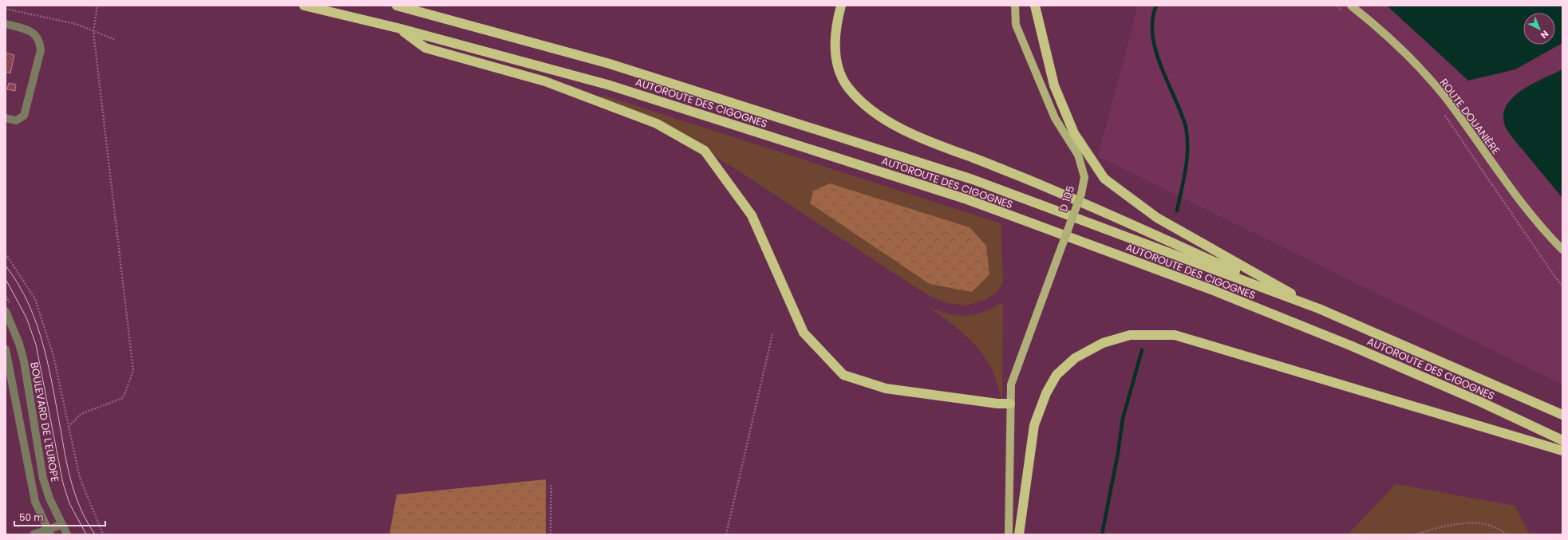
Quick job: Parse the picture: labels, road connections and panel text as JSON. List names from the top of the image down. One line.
{"streets":{"highway":["AUTOROUTE DES CIGOGNES"],"main road":["ROUTE DOUANIÈRE","D 105"],"street":["BOULEVARD DE L'EUROPE"]},"scale_bar":"50 m","north":"bottom right"}
